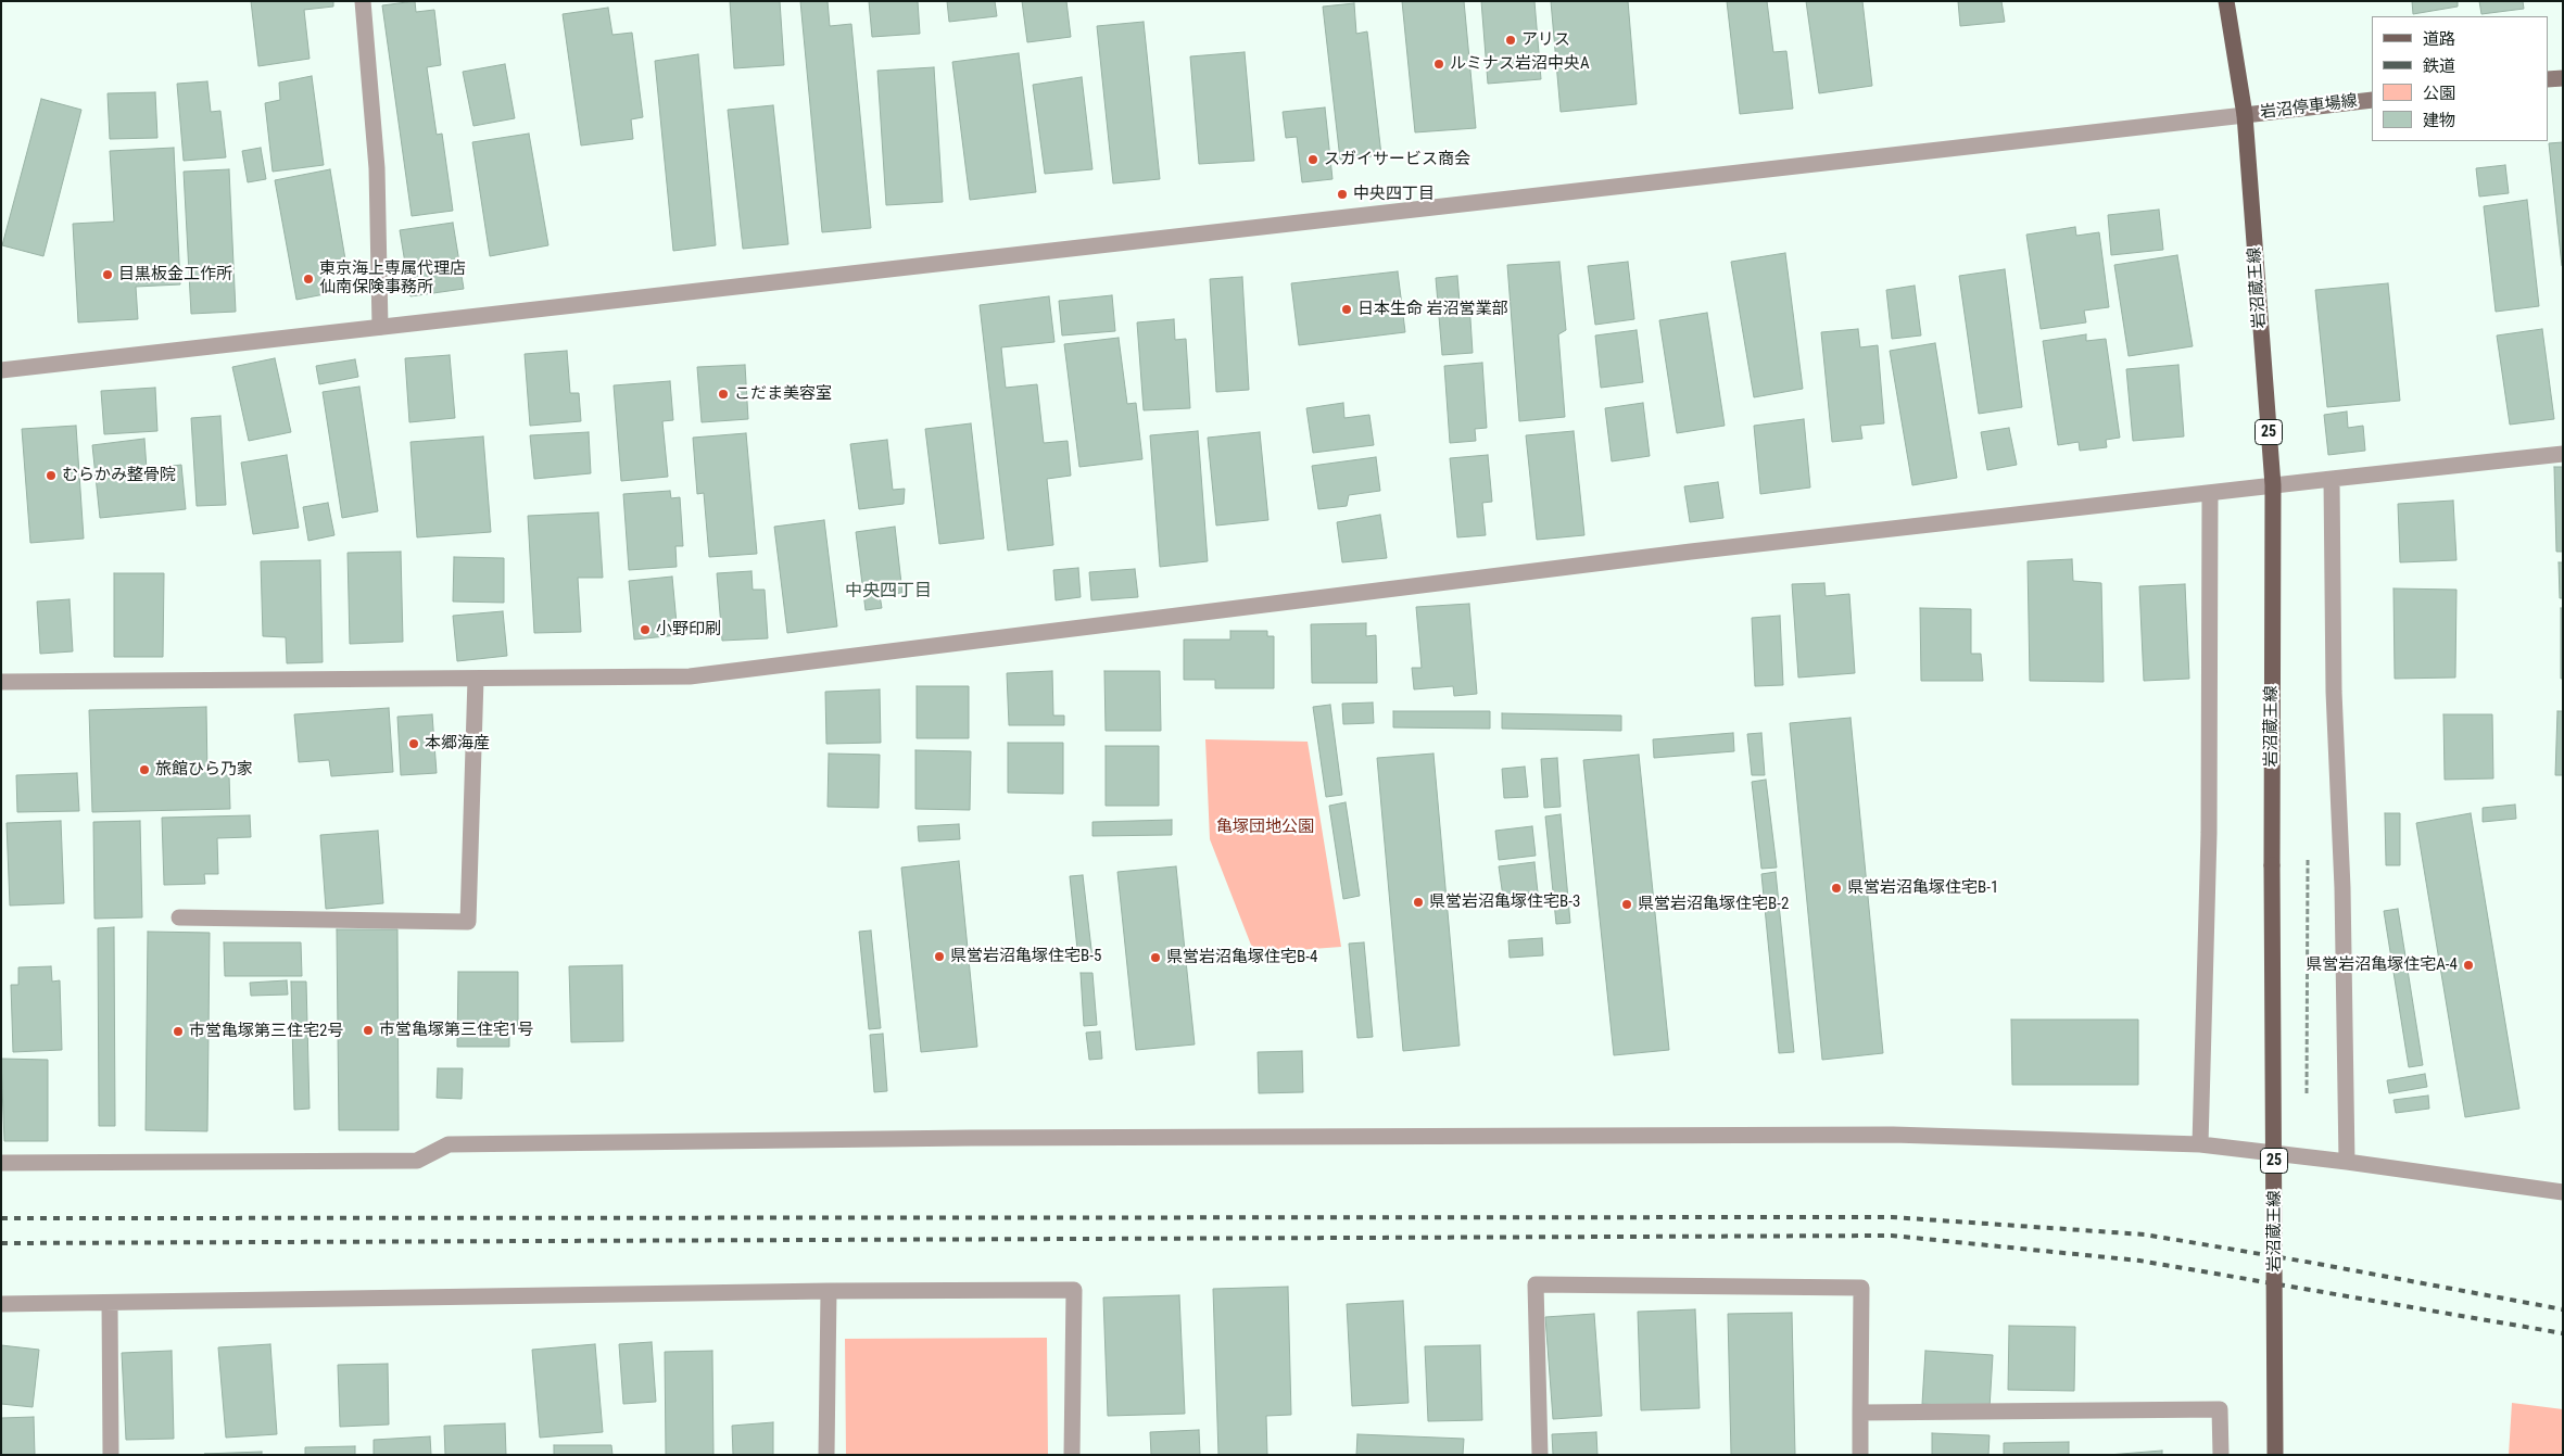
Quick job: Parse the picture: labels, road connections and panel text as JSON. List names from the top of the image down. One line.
{"streets":{"main road":["岩沼停車場線","岩沼蔵王線","25"]},"crossings":[["岩沼停車場線","岩沼蔵王線"]],"districts":["中央四丁目"],"parks":["亀塚団地公園"],"places":["アリス","ルミナス岩沼中央A","スガイサービス商会","中央四丁目","目黒板金工作所","東京海上専属代理店 仙南保険事務所","日本生命 岩沼営業部","こだま美容室","むらかみ整骨院","小野印刷","本郷海産","旅館ひら乃家","県営岩沼亀塚住宅B-1","県営岩沼亀塚住宅B-3","県営岩沼亀塚住宅B-2","県営岩沼亀塚住宅B-5","県営岩沼亀塚住宅B-4","県営岩沼亀塚住宅A-4","市営亀塚第三住宅1号","市営亀塚第三住宅2号"],"legend":["道路","鉄道","公園","建物"]}
